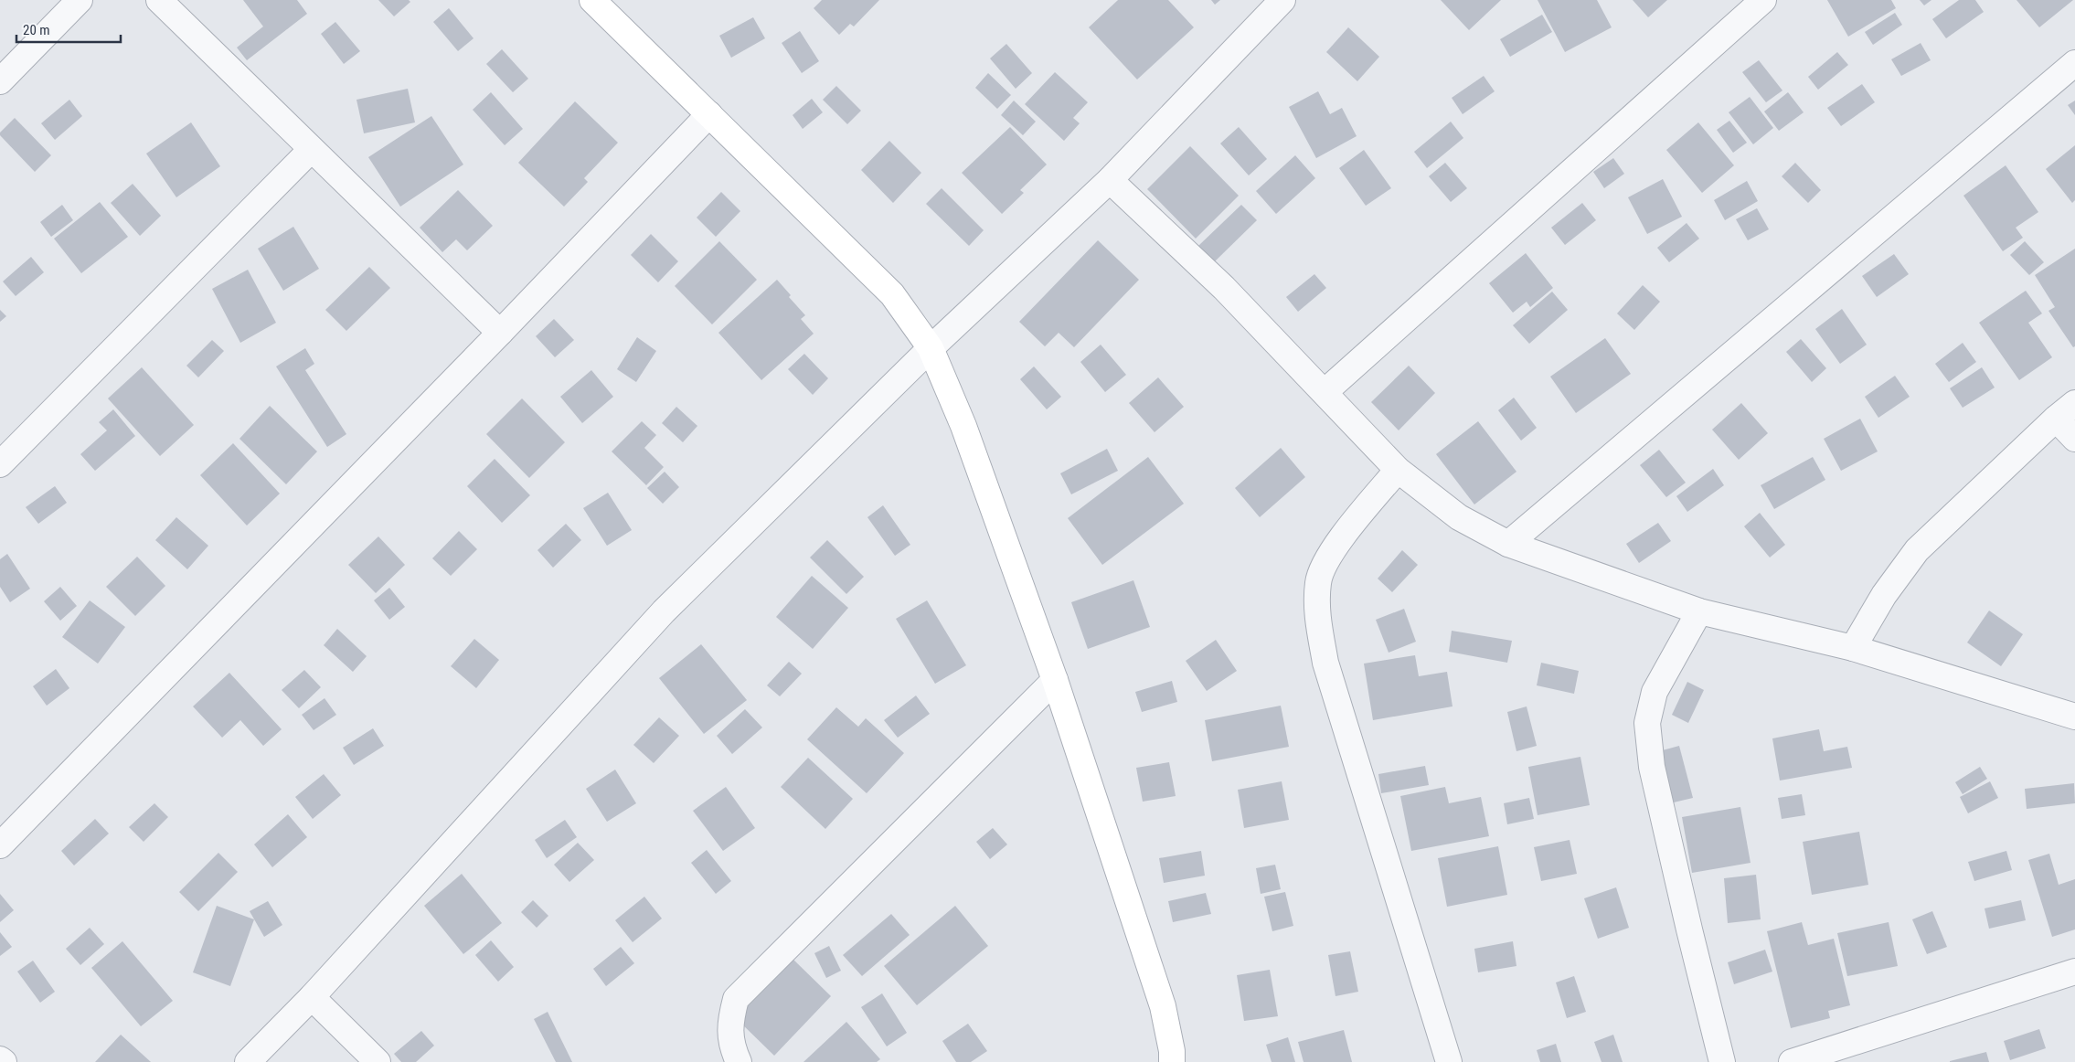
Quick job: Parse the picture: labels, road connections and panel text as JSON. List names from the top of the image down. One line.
{"scale_bar":"20 m"}
